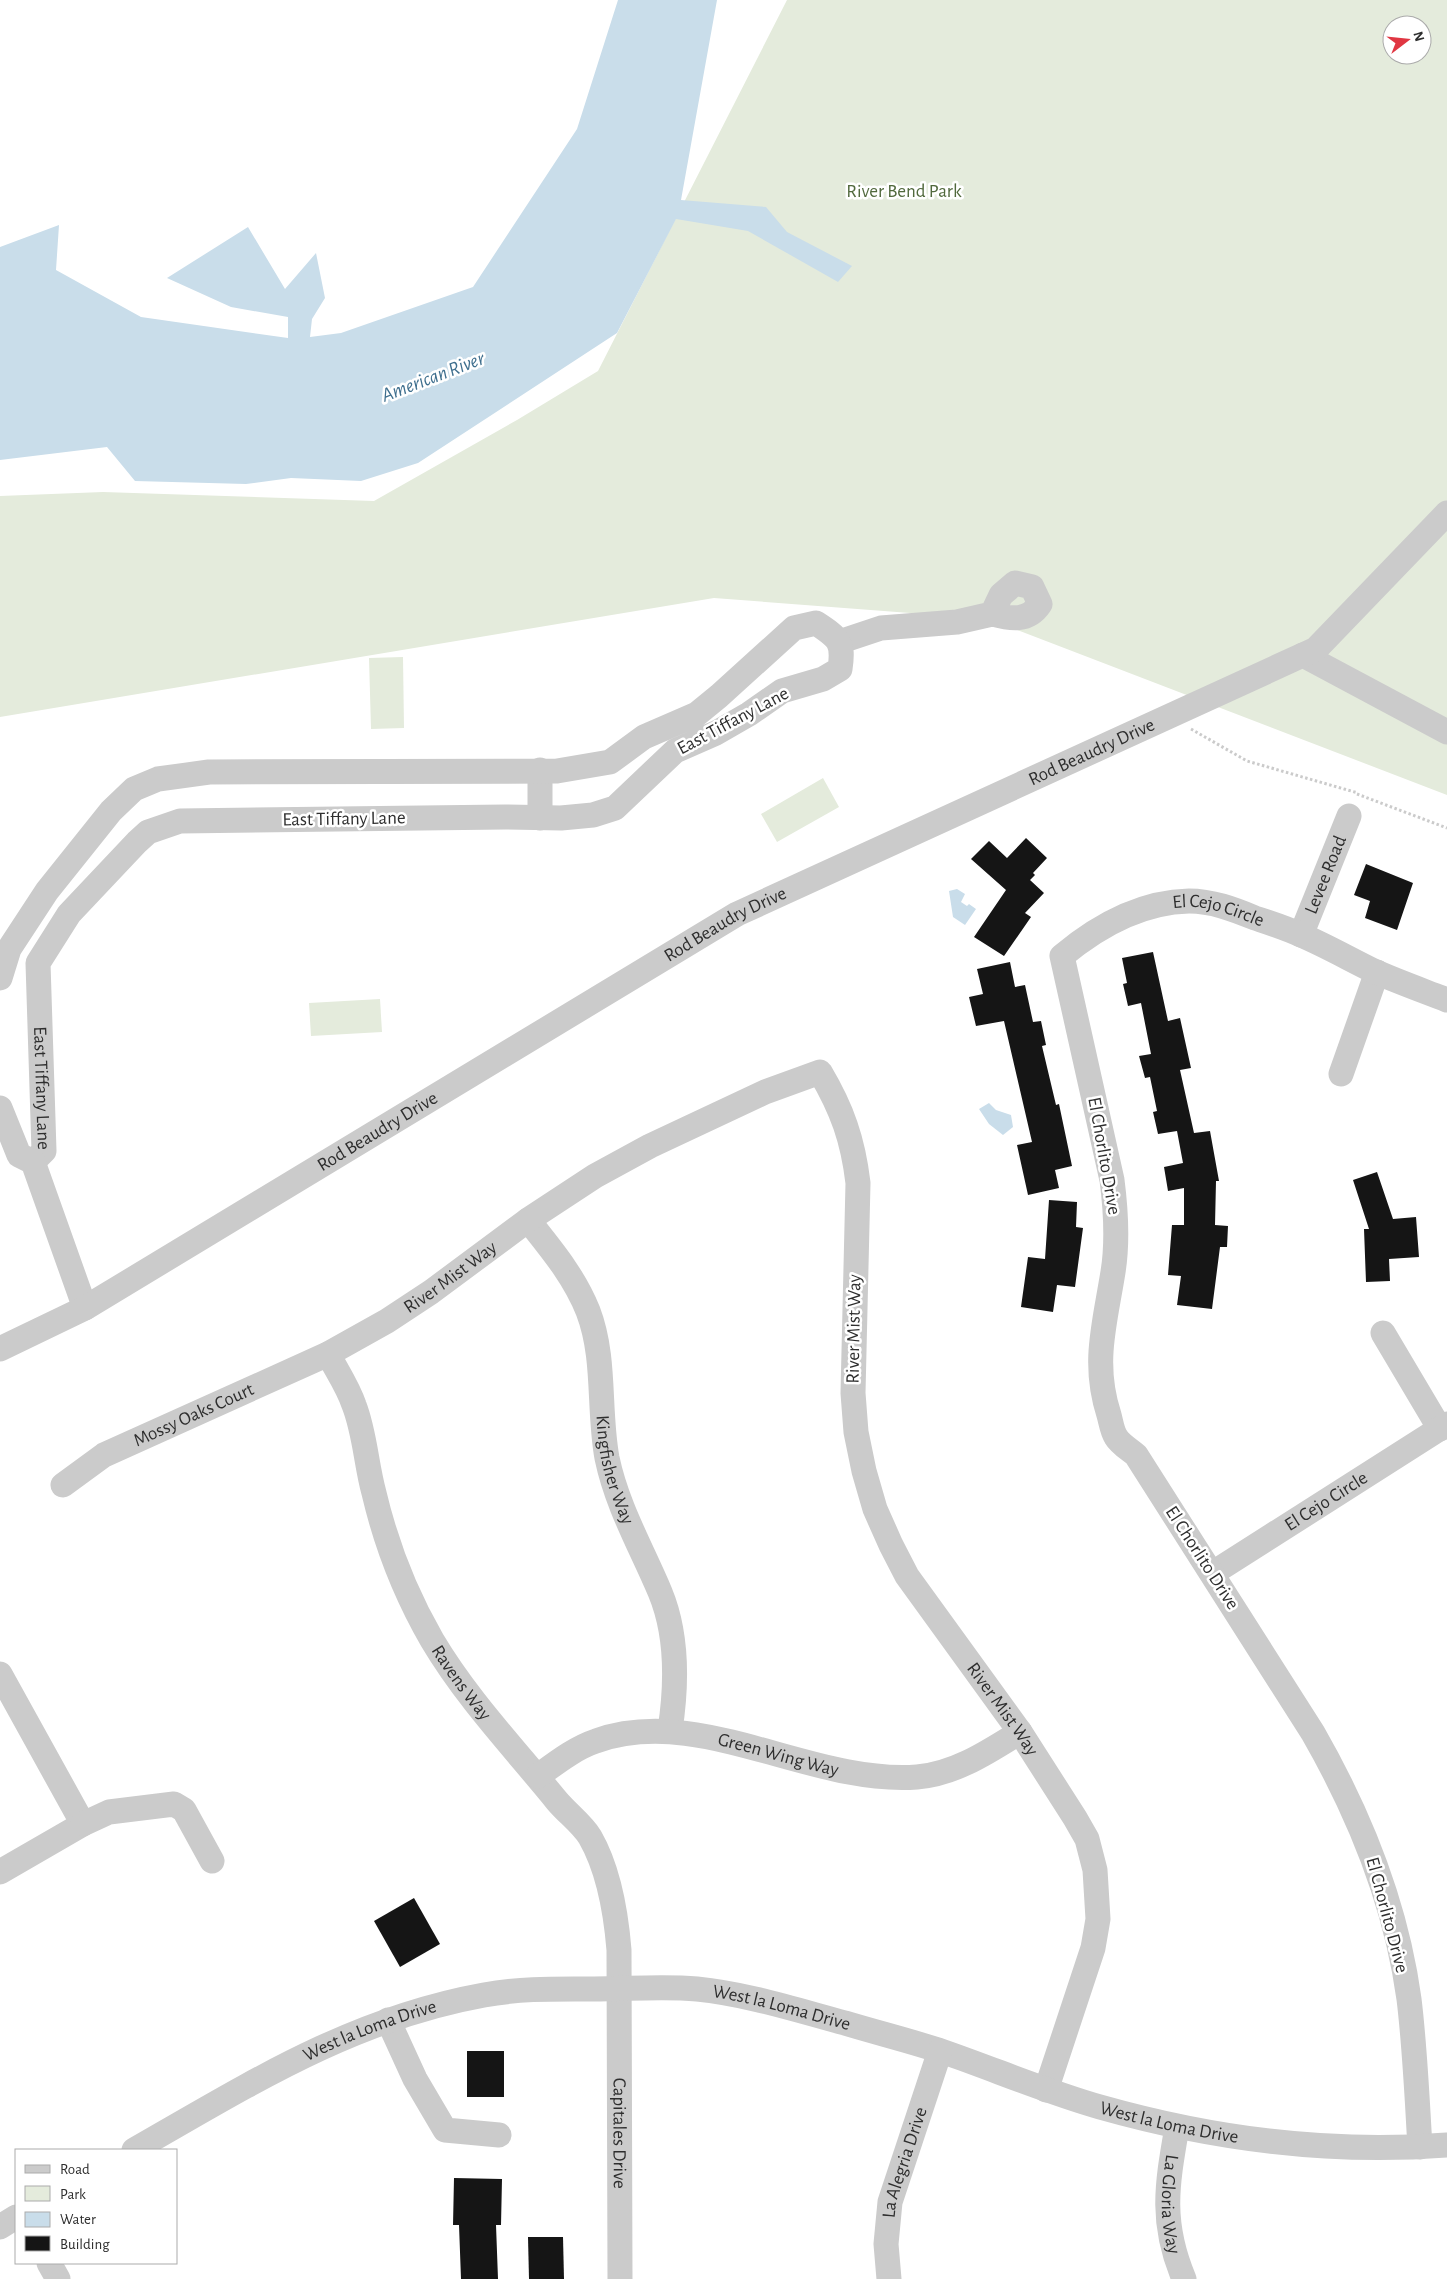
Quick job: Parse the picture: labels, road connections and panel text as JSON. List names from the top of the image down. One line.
{"streets":{"street":["East Tiffany Lane","Rod Beaudry Drive","Levee Road","El Cejo Circle","El Chorlito Drive","River Mist Way","Mossy Oaks Court","Kingfisher Way","Ravens Way","Green Wing Way","West la Loma Drive","Capitales Drive","La Alegria Drive","La Gloria Way"]},"crossings":[["East Tiffany Lane","Rod Beaudry Drive"],["Levee Road","El Cejo Circle"],["El Cejo Circle","El Chorlito Drive"],["El Chorlito Drive","West la Loma Drive"],["River Mist Way","Mossy Oaks Court"],["River Mist Way","Kingfisher Way"],["River Mist Way","Ravens Way"],["River Mist Way","Green Wing Way"],["River Mist Way","West la Loma Drive"],["Mossy Oaks Court","Ravens Way"],["Kingfisher Way","Green Wing Way"],["Ravens Way","Green Wing Way"],["Ravens Way","West la Loma Drive"],["Ravens Way","Capitales Drive"],["West la Loma Drive","Capitales Drive"],["West la Loma Drive","La Alegria Drive"],["West la Loma Drive","La Gloria Way"]],"water":["American River"],"parks":["River Bend Park"],"legend":["Road","Park","Water","Building"],"north":"right"}
